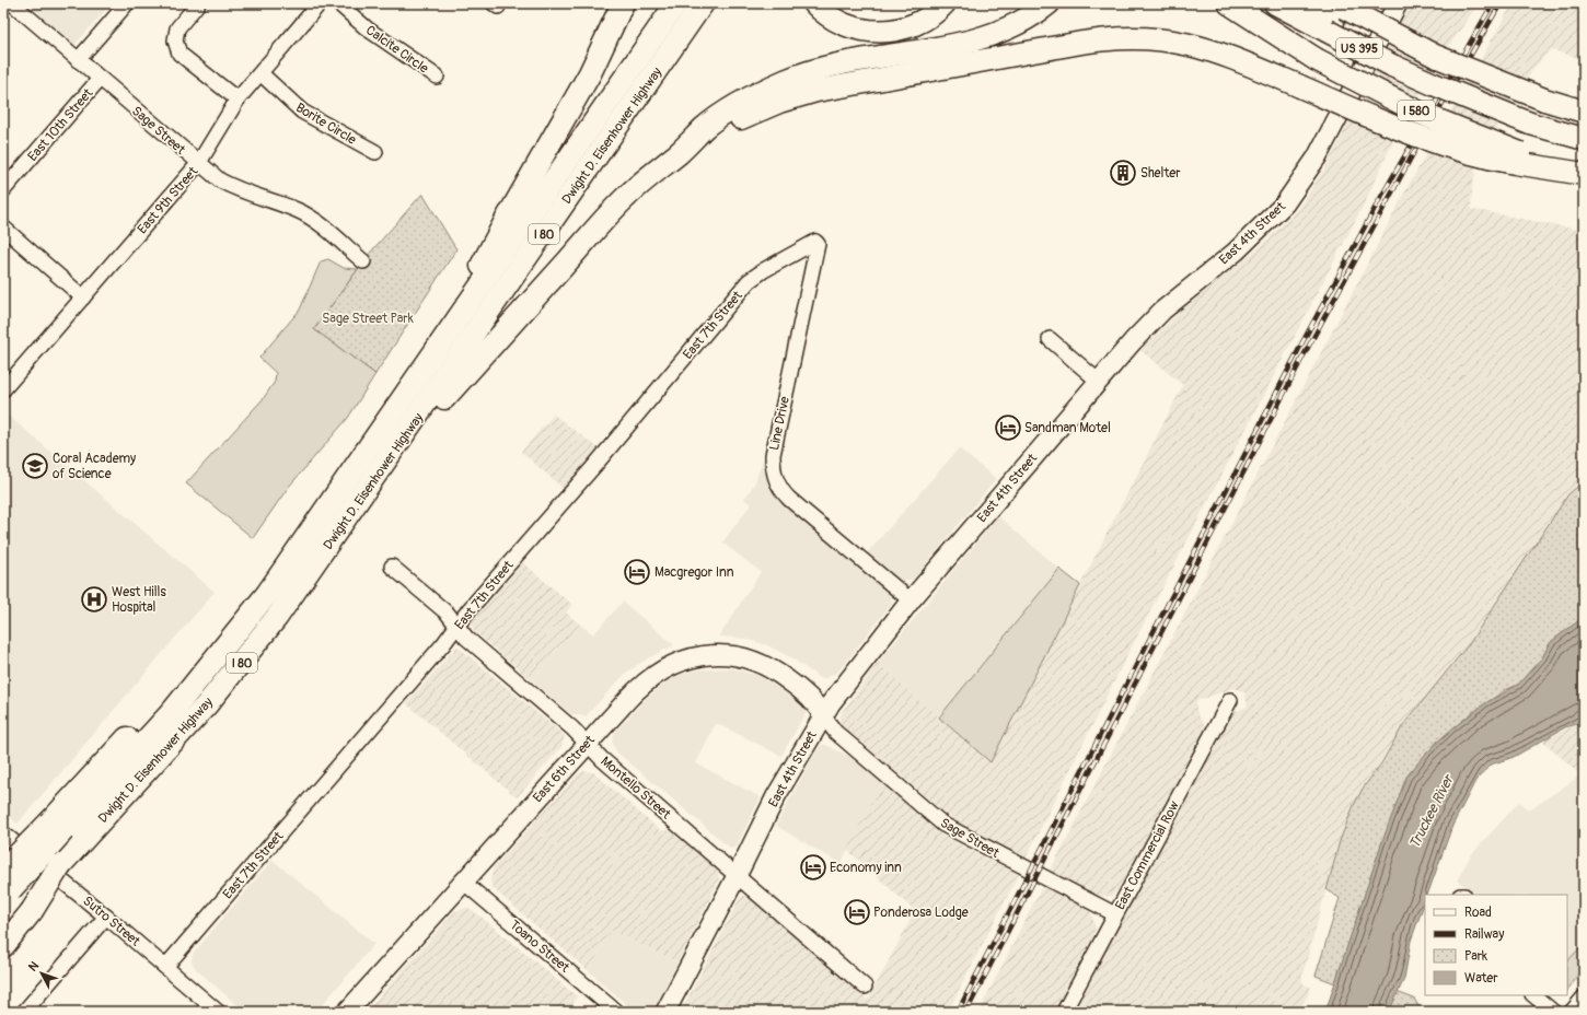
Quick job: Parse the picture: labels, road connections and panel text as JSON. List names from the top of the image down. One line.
{"streets":{"highway":["US 395","I 580","Dwight D. Eisenhower Highway","I 80"],"main road":["East 4th Street","East 6th Street"],"street":["Calcite Circle","Borite Circle","East 10th Street","Sage Street","East 9th Street","East 7th Street","Line Drive","Montello Street","East Commercial Row","Sutro Street","Toano Street"]},"crossings":[["US 395","I 580"],["Borite Circle","East 9th Street"],["East 10th Street","Sage Street"],["Sage Street","East 9th Street"],["Sage Street","East 4th Street"],["Sage Street","East 6th Street"],["Sage Street","East Commercial Row"],["East 4th Street","Line Drive"],["East 4th Street","East 6th Street"],["East 4th Street","Montello Street"],["East 7th Street","Line Drive"],["East 7th Street","Montello Street"],["East 7th Street","Sutro Street"],["East 6th Street","Montello Street"],["East 6th Street","Toano Street"]],"water":["Truckee River"],"parks":["Sage Street Park"],"places":{"building":["Shelter"],"hotel":["Sandman Motel","Macgregor Inn","Economy inn","Ponderosa Lodge"],"school or university":["Coral Academy of Science"],"hospital":["West Hills Hospital"]},"legend":["Road","Railway","Park","Water"],"north":"top left"}
